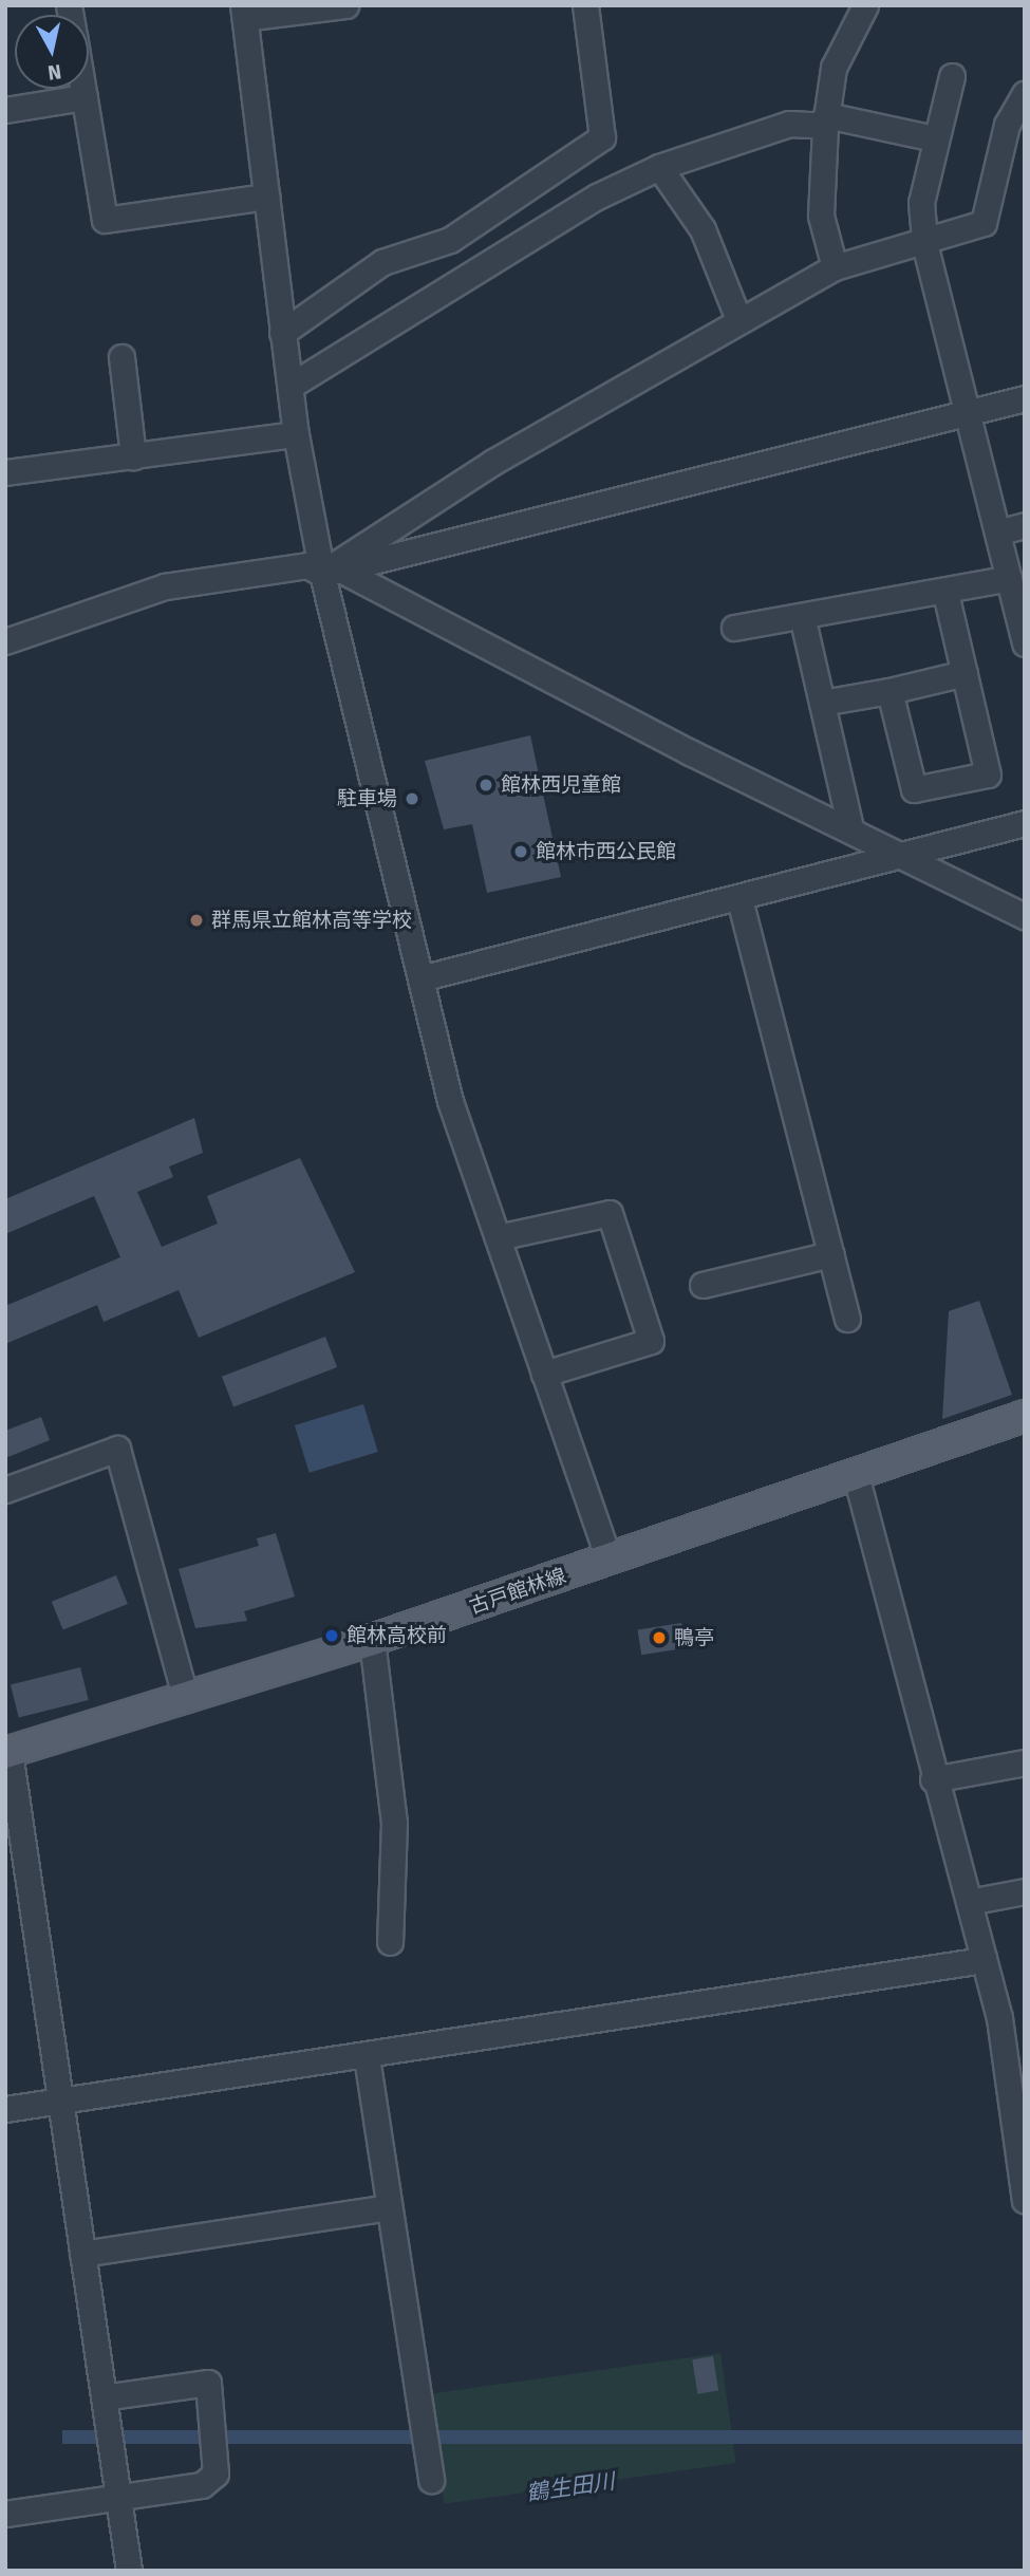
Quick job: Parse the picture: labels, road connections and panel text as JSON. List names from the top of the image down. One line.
{"streets":{"main road":["古戸館林線"]},"water":["鶴生田川"],"places":["館林西児童館","駐車場","館林市西公民館","群馬県立館林高等学校","館林高校前","鴨亭"],"north":"bottom"}
